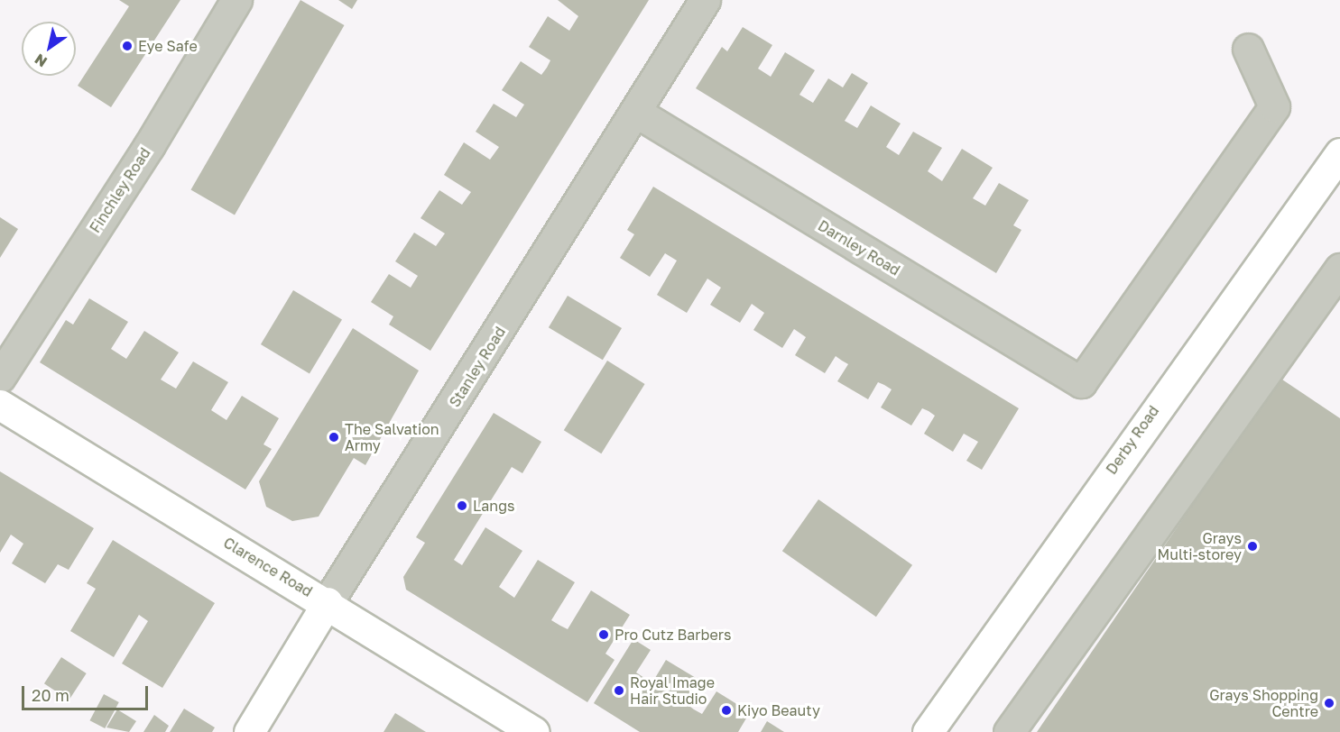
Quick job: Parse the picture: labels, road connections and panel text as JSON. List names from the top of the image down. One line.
{"streets":{"main road":["Stanley Road","Derby Road","Clarence Road"],"street":["Finchley Road","Darnley Road"]},"crossings":[["Darnley Road","Stanley Road"],["Stanley Road","Clarence Road"]],"places":["Eye Safe","The Salvation Army","Langs","Grays Multi-storey","Pro Cutz Barbers","Royal Image Hair Studio","Grays Shopping Centre","Kiyo Beauty"],"scale_bar":"20 m","north":"bottom left"}
